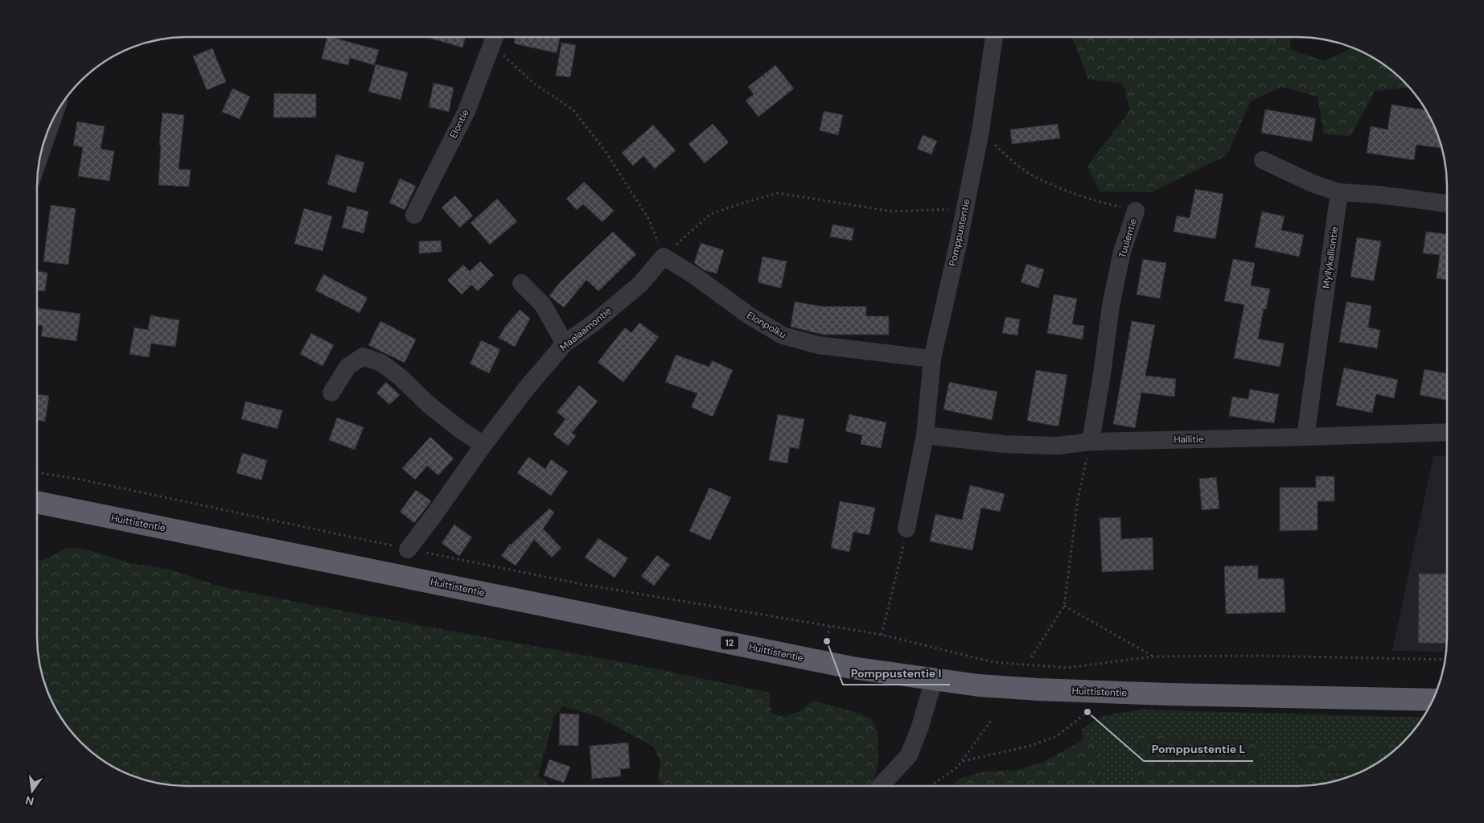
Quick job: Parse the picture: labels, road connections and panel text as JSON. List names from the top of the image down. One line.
{"streets":{"highway":["Huittistentie","12"],"street":["Elontie","Pomppustentie","Tuulentie","Myllykalliontie","Elonpolku","Maalaamontie","Hallitie"]},"crossings":[["Pomppustentie","Tuulentie"],["Pomppustentie","Elonpolku"],["Pomppustentie","Hallitie"],["Tuulentie","Hallitie"],["Myllykalliontie","Hallitie"],["Elonpolku","Maalaamontie"]],"places":["Pomppustentie I","Pomppustentie L"],"north":"bottom"}
